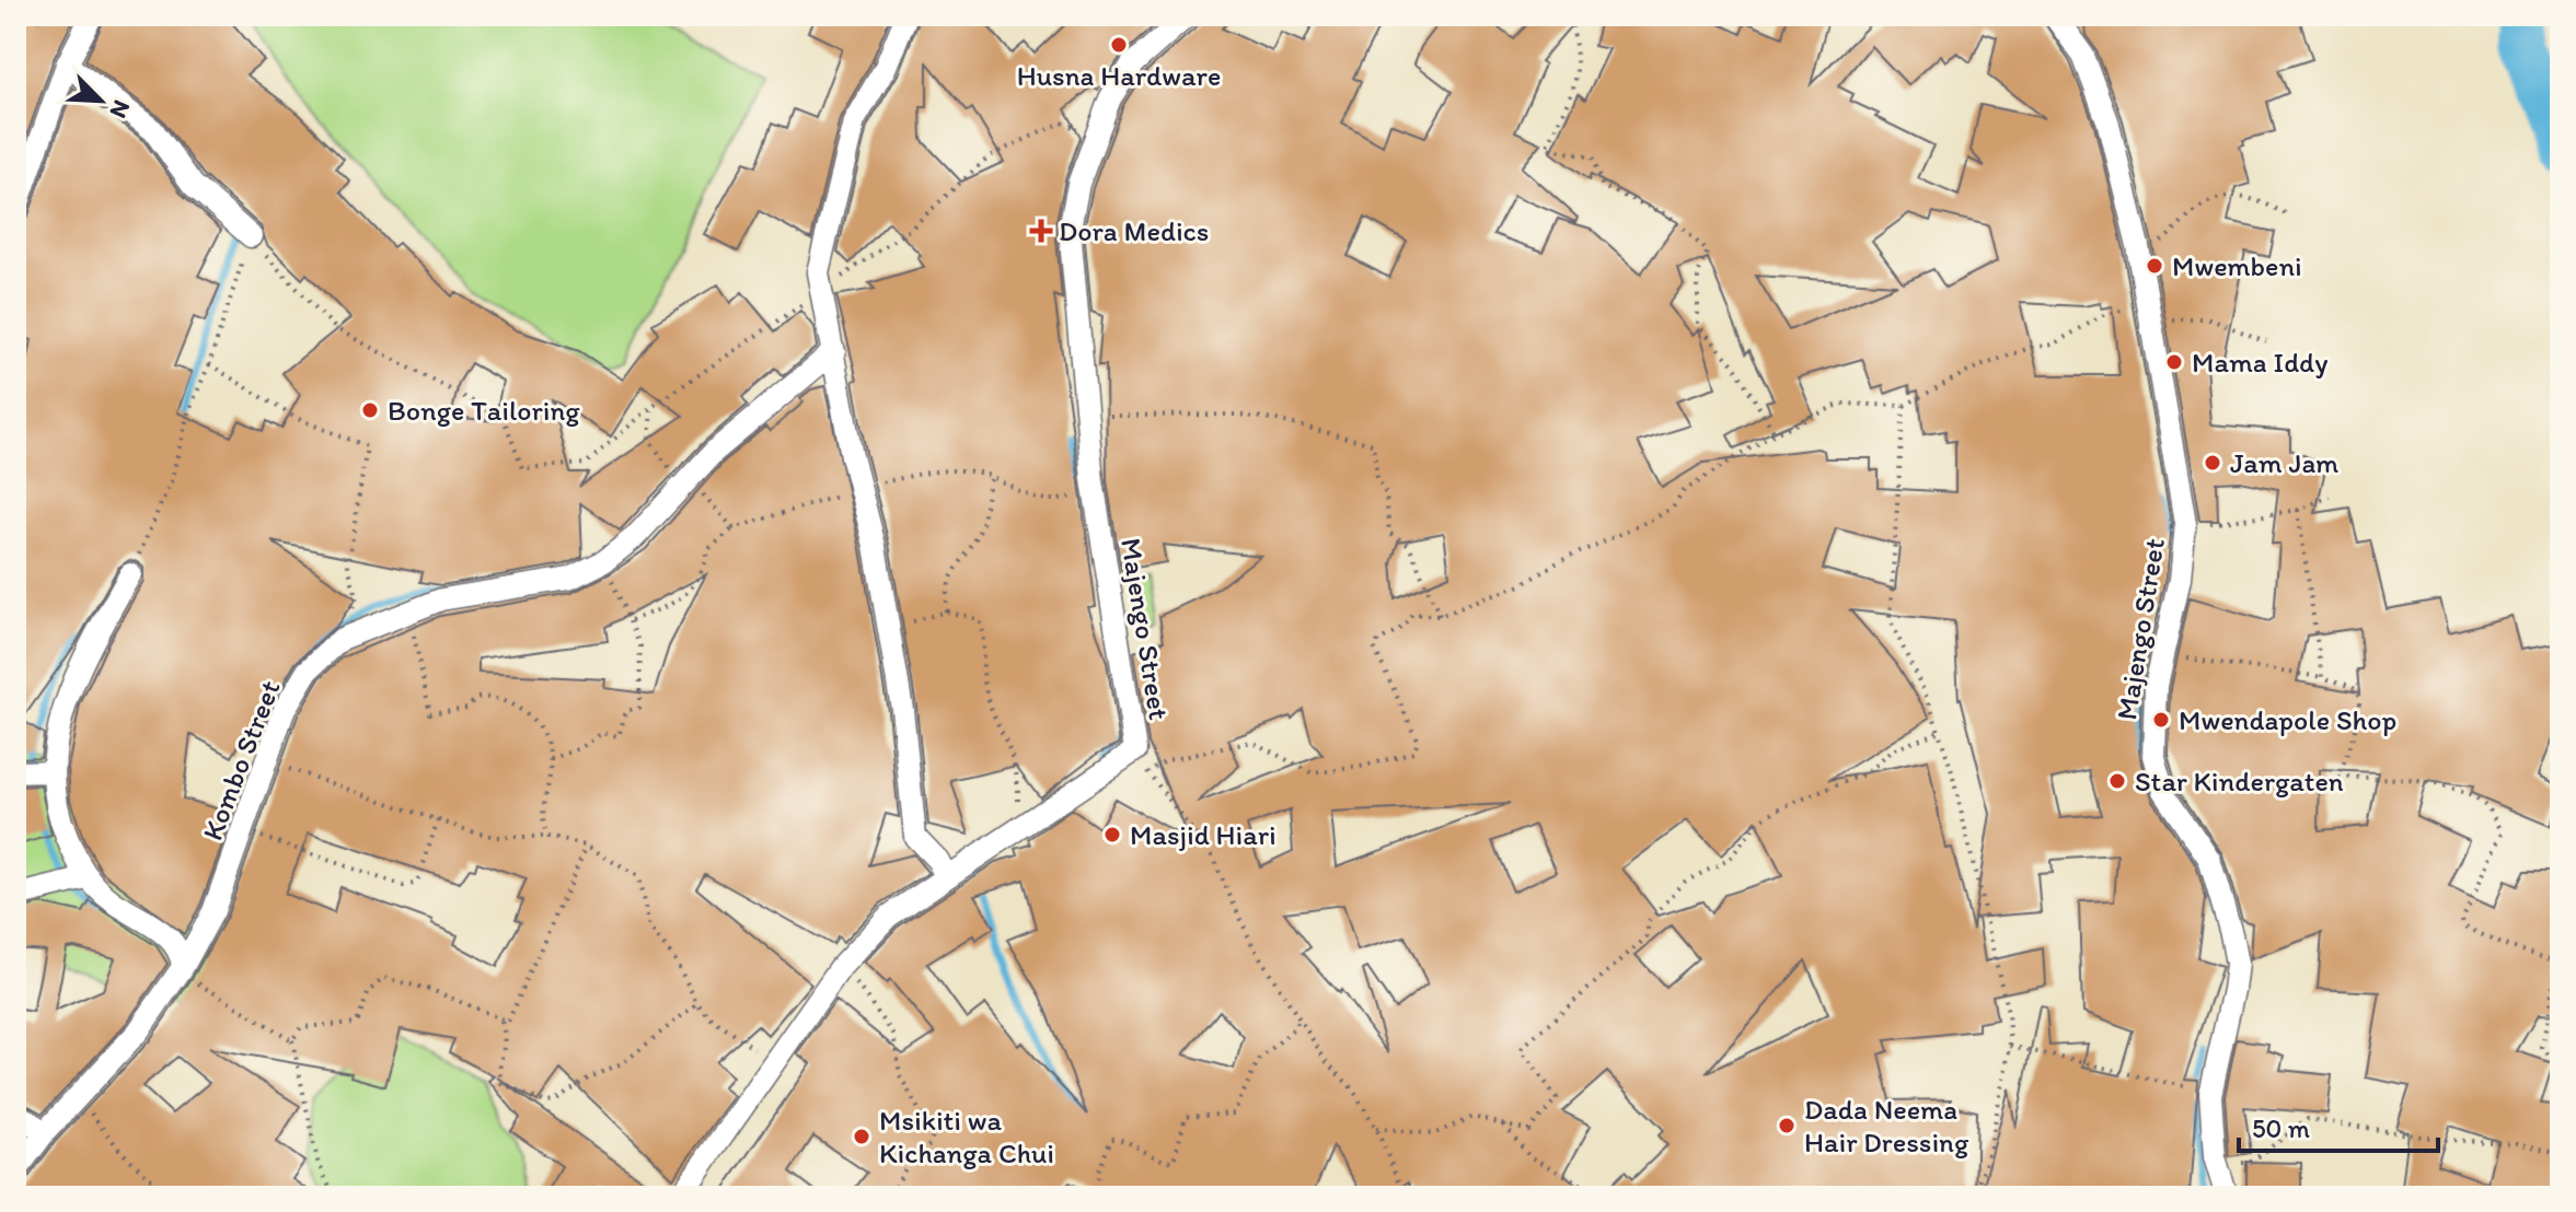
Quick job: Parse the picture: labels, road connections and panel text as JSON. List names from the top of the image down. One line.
{"streets":{"street":["Majengo Street","Kombo Street"]},"places":{"other":["Husna Hardware","Mwembeni","Mama Iddy","Bonge Tailoring","Jam Jam","Mwendapole Shop","Star Kindergaten","Masjid Hiari","Dada Neema Hair Dressing","Msikiti wa Kichanga Chui"],"health":["Dora Medics"]},"scale_bar":"50 m","north":"bottom right"}
